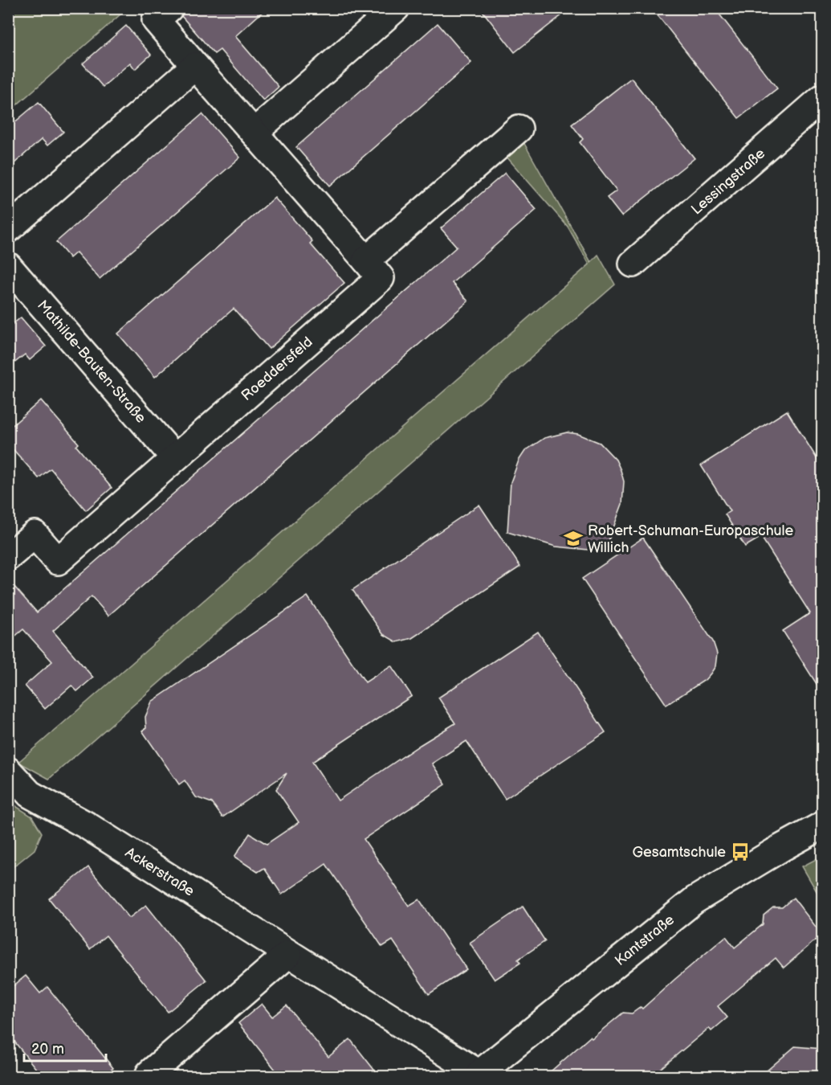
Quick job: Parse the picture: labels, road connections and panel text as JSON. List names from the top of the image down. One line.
{"streets":{"street":["Lessingstraße","Mathilde-Bauten-Straße","Roeddersfeld","Ackerstraße","Kantstraße"]},"crossings":[["Mathilde-Bauten-Straße","Roeddersfeld"],["Ackerstraße","Kantstraße"]],"places":{"school or university":["Robert-Schuman-Europaschule Willich"],"bus stop":["Gesamtschule"]},"scale_bar":"20 m"}
